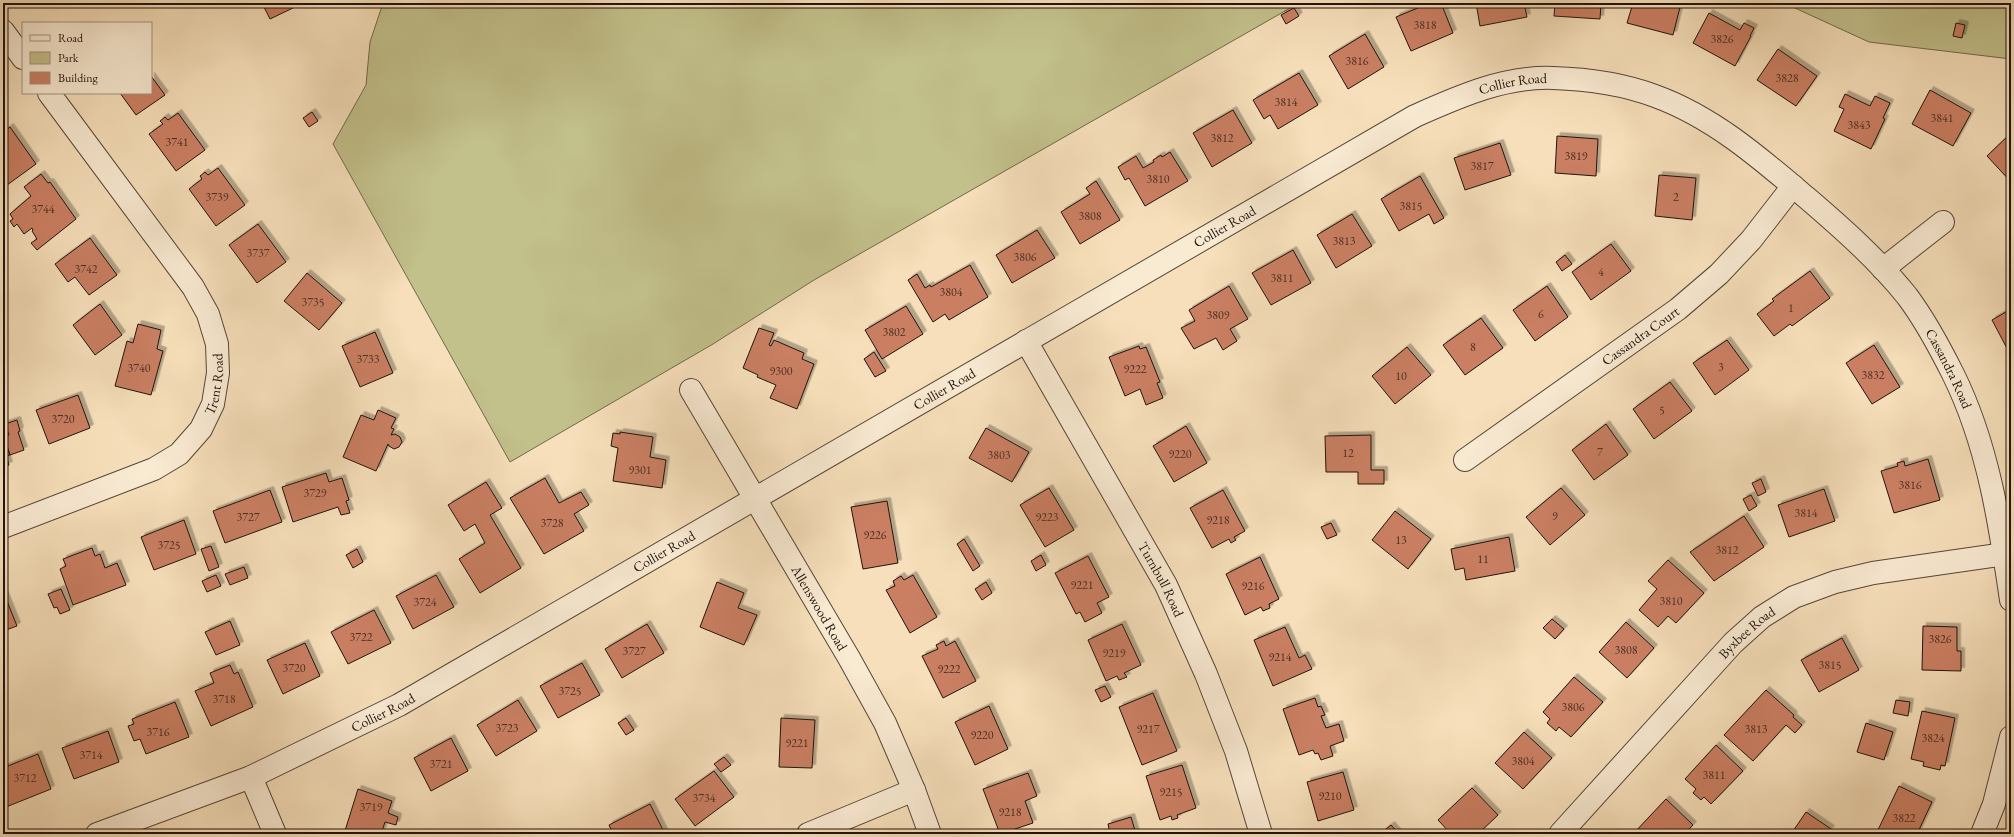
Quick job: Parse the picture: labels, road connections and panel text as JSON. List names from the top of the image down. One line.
{"streets":{"street":["Collier Road","Cassandra Court","Cassandra Road","Trent Road","Turnbull Road","Allenswood Road","Byxbee Road"]},"crossings":[["Collier Road","Cassandra Court"],["Collier Road","Cassandra Road"],["Collier Road","Turnbull Road"],["Collier Road","Allenswood Road"],["Cassandra Court","Cassandra Road"],["Cassandra Road","Byxbee Road"]],"house_numbers":["3818","3826","3816","3828","3814","3841","3843","3812","3741","3819","3817","3810","3739","2","3815","3744","3808","3813","3737","3806","3742","4","3811","3804","3735","1","6","3809","3802","8","3733","3","3740","9222","9300","3832","10","5","3720","7","12","9220","3803","9301","3816","3729","3814","9","3727","9223","9218","3728","9226","13","3725","3812","11","9221","9216","3810","3724","3722","3826","3808","3727","9219","9214","3815","3720","9222","3725","3718","3806","3723","9217","3813","3716","9220","3824","9221","3714","3804","3721","3811","3712","9215","9210","3734","3719","9218","3822"],"legend":["Road","Park","Building"]}
